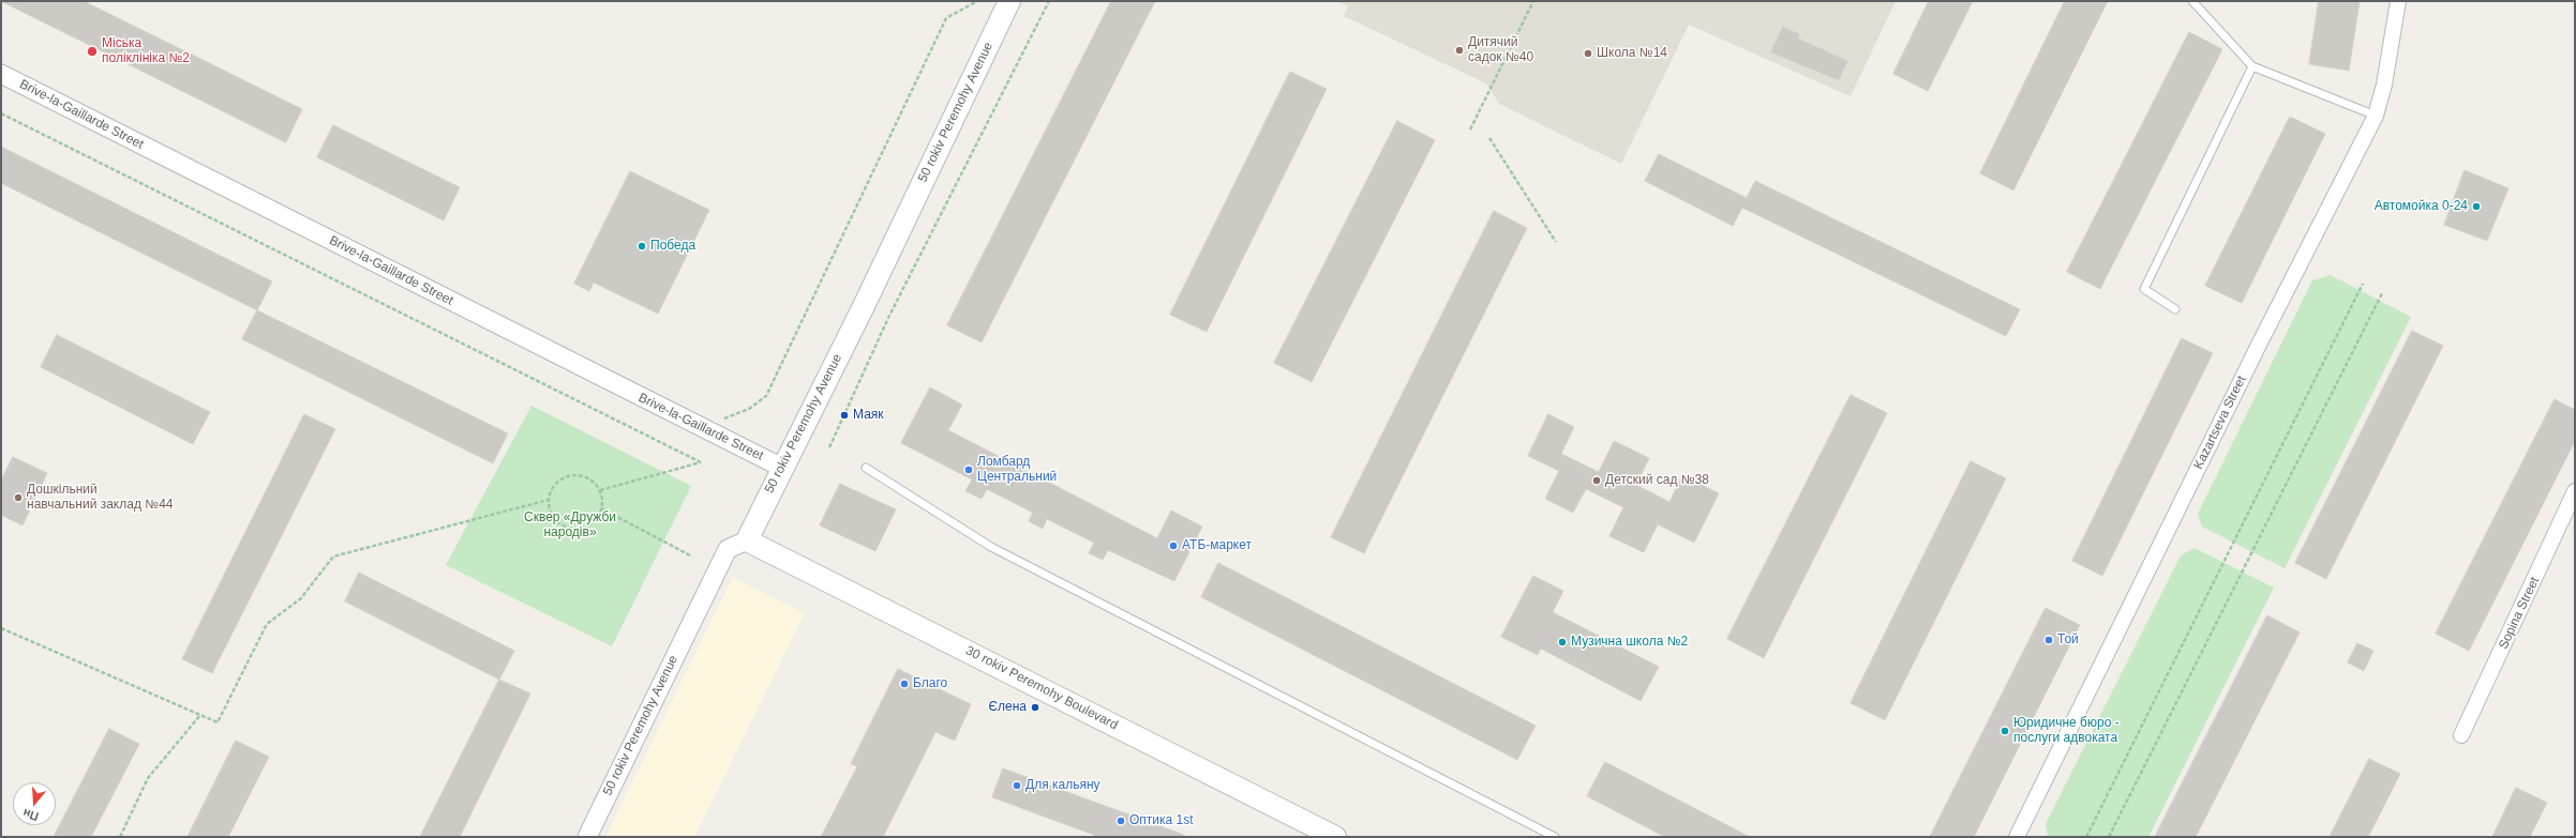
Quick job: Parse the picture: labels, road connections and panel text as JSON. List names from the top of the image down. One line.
{"streets":{"main road":["50 rokiv Peremohy Avenue","30 rokiv Peremohy Boulevard"],"street":["Brive-la-Gaillarde Street","Kazartseva Street","Sopina Street"]},"crossings":[["50 rokiv Peremohy Avenue","Brive-la-Gaillarde Street"],["50 rokiv Peremohy Avenue","30 rokiv Peremohy Boulevard"]],"parks":["Сквер «Дружби народів»"],"places":["Дитячий садок №40","Міська поліклініка №2","Школа №14","Автомойка 0-24","Победа","Маяк","Ломбард Центральний","Детский сад №38","Дошкільний навчальний заклад №44","АТБ-маркет","Той","Музична школа №2","Благо","Єлена","Юридичне бюро - послуги адвоката","Для кальяну","Оптика 1st"],"north":"bottom"}
